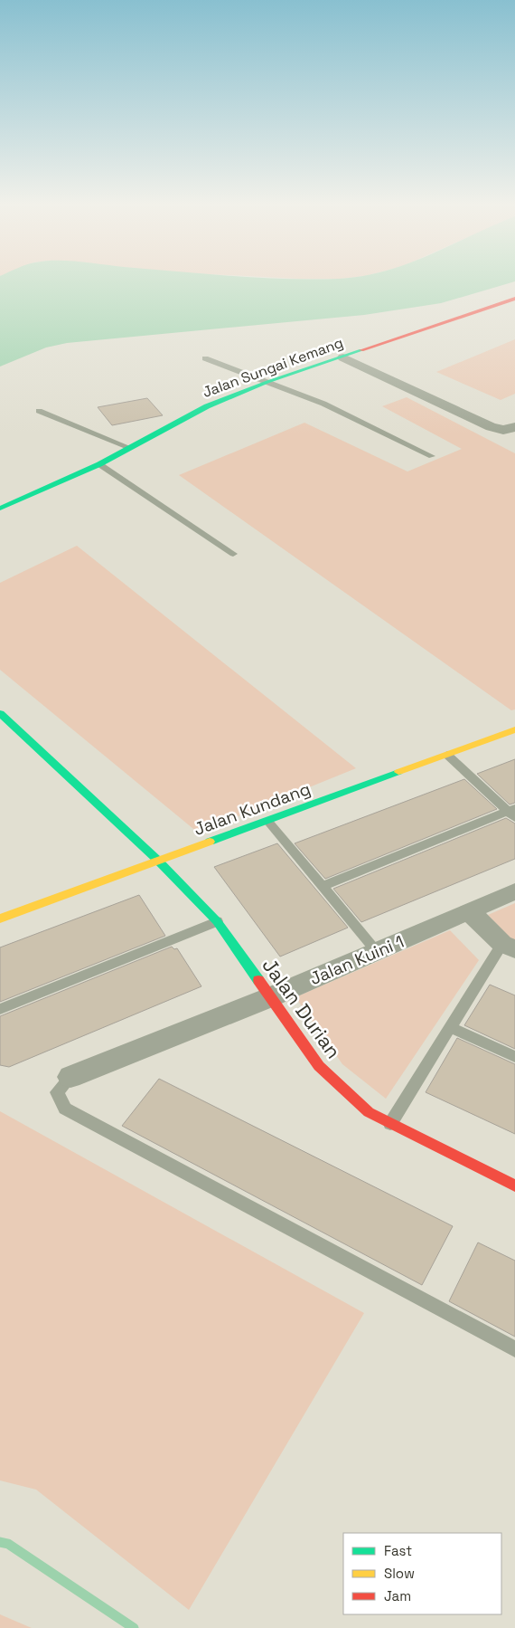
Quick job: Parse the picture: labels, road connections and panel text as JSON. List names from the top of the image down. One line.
{"streets":{"street":["Jalan Sungai Kemang","Jalan Kundang","Jalan Kuini 1","Jalan Durian"]},"crossings":[["Jalan Kundang","Jalan Durian"],["Jalan Kuini 1","Jalan Durian"]],"legend":["Fast","Slow","Jam"]}
